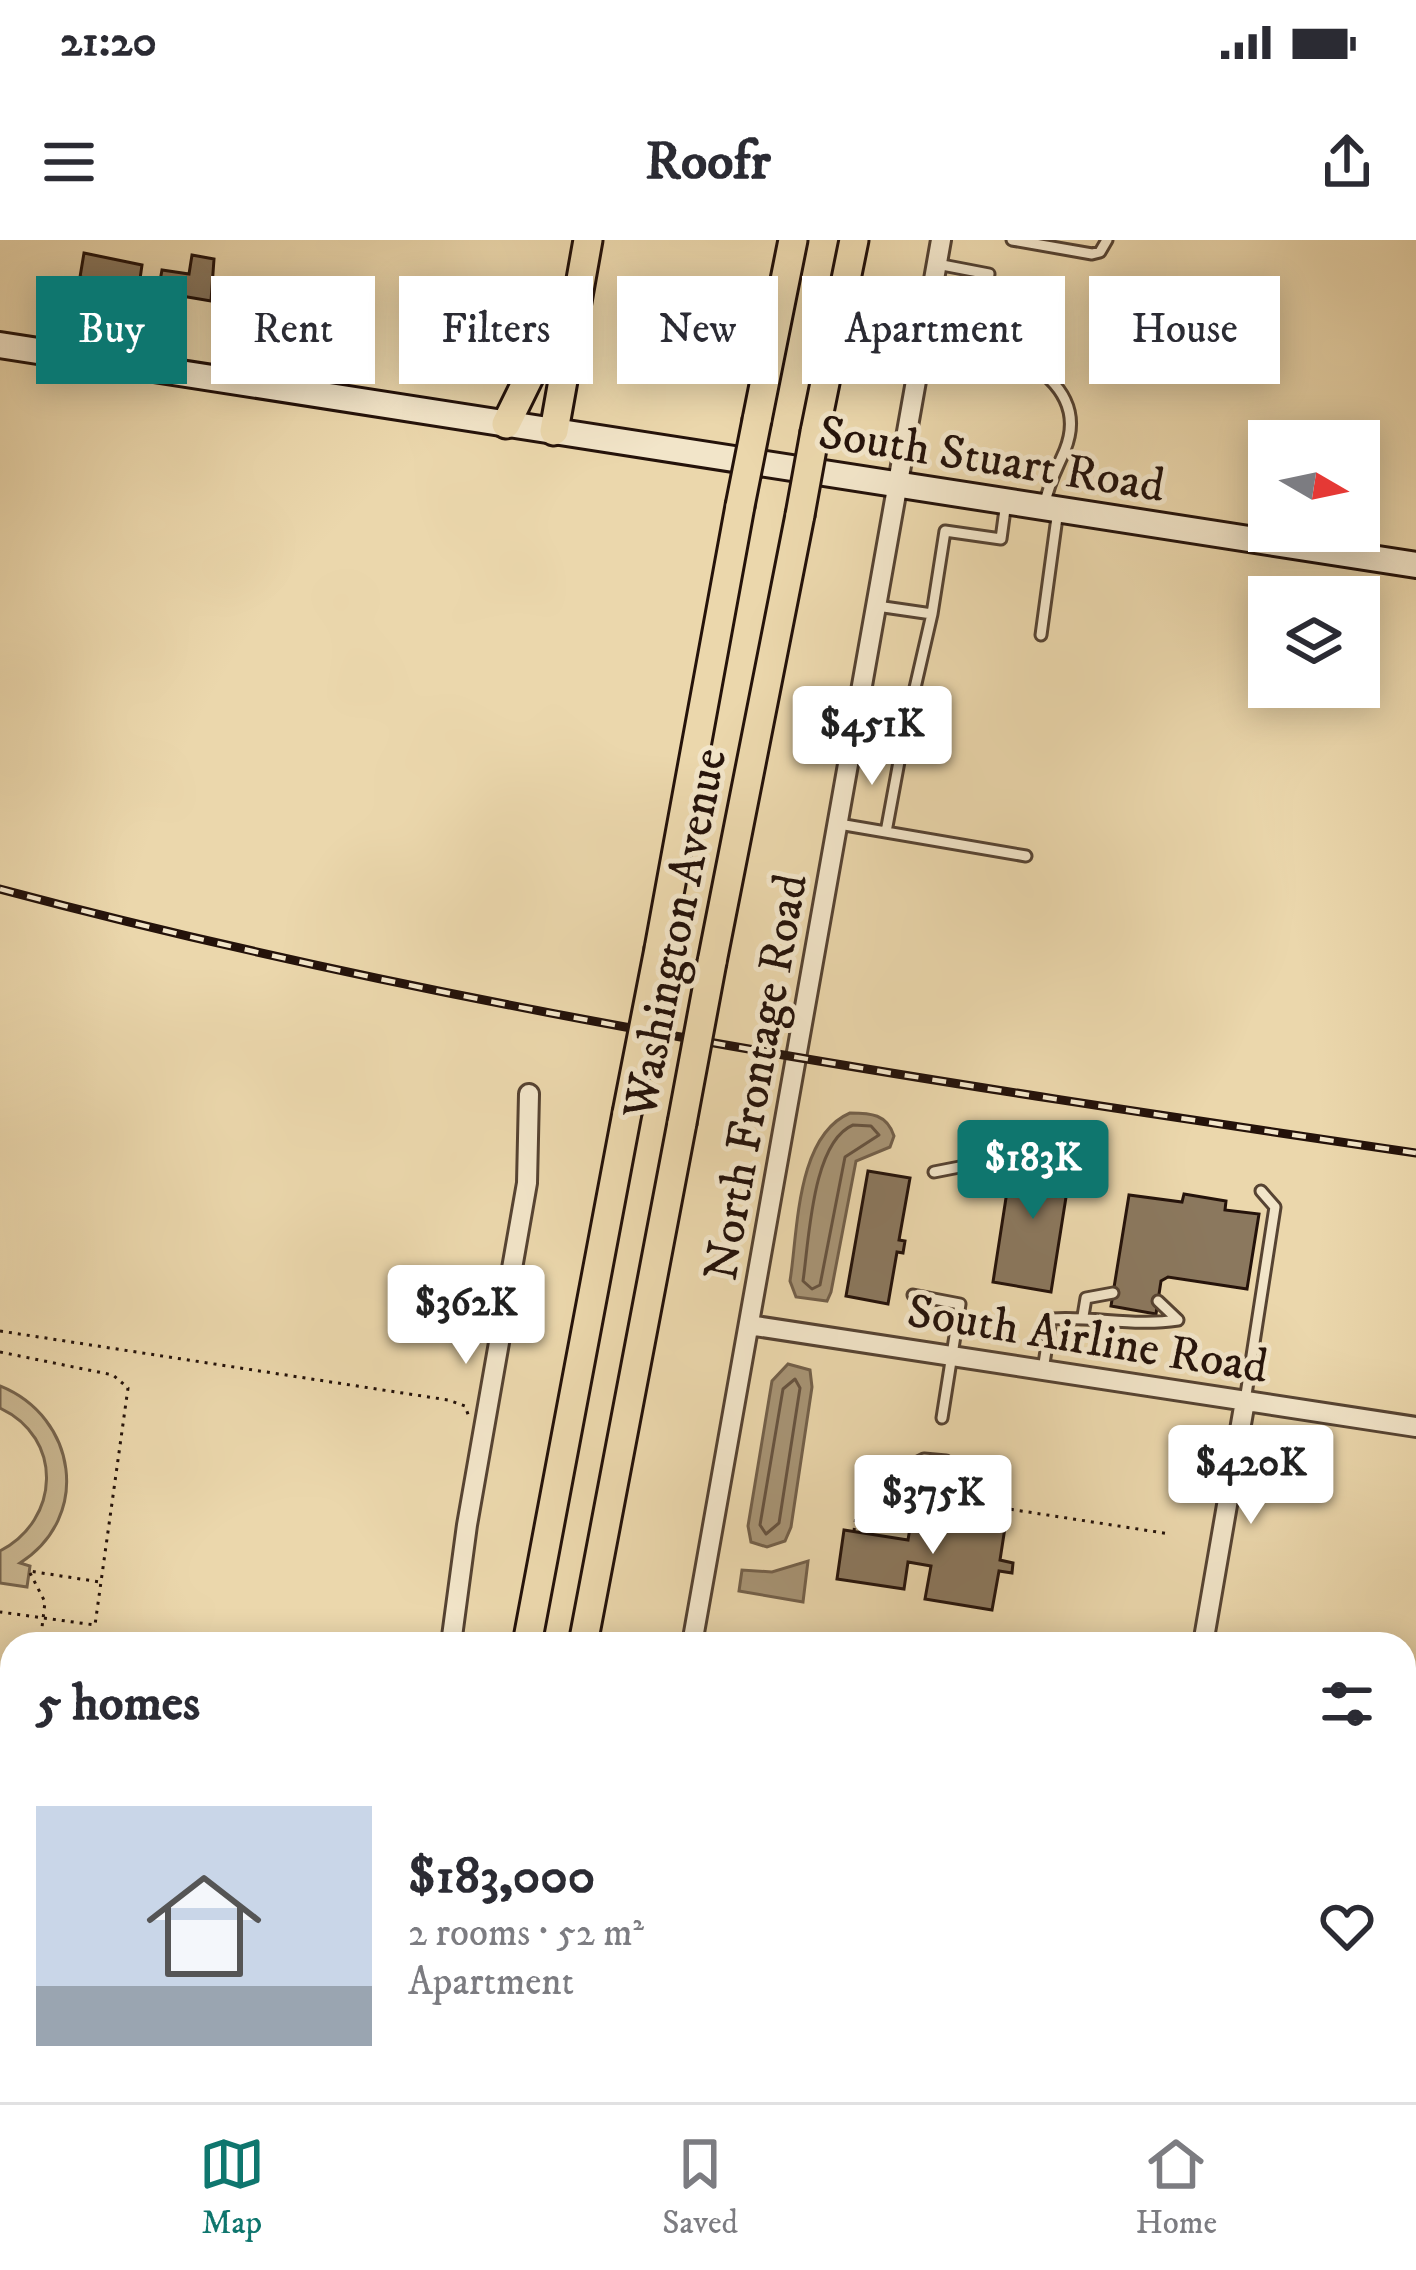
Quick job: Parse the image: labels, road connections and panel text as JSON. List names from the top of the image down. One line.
{"streets":{"main road":["Washington Avenue"],"street":["South Stuart Road","North Frontage Road","South Airline Road"]},"crossings":[["South Stuart Road","North Frontage Road"],["North Frontage Road","South Airline Road"]],"north":"right","page":{"status":"21:20","header":"Roofr","chip":["Buy","Rent","Filters","New","Apartment","House"],"price":["$451K","$183K","$362K","$420K","$375K"],"heading":"5 homes","list":[{"name":"$183,000","note":"2 rooms · 52 m² · Apartment"}],"tabs":["Map","Saved","Home"]}}
